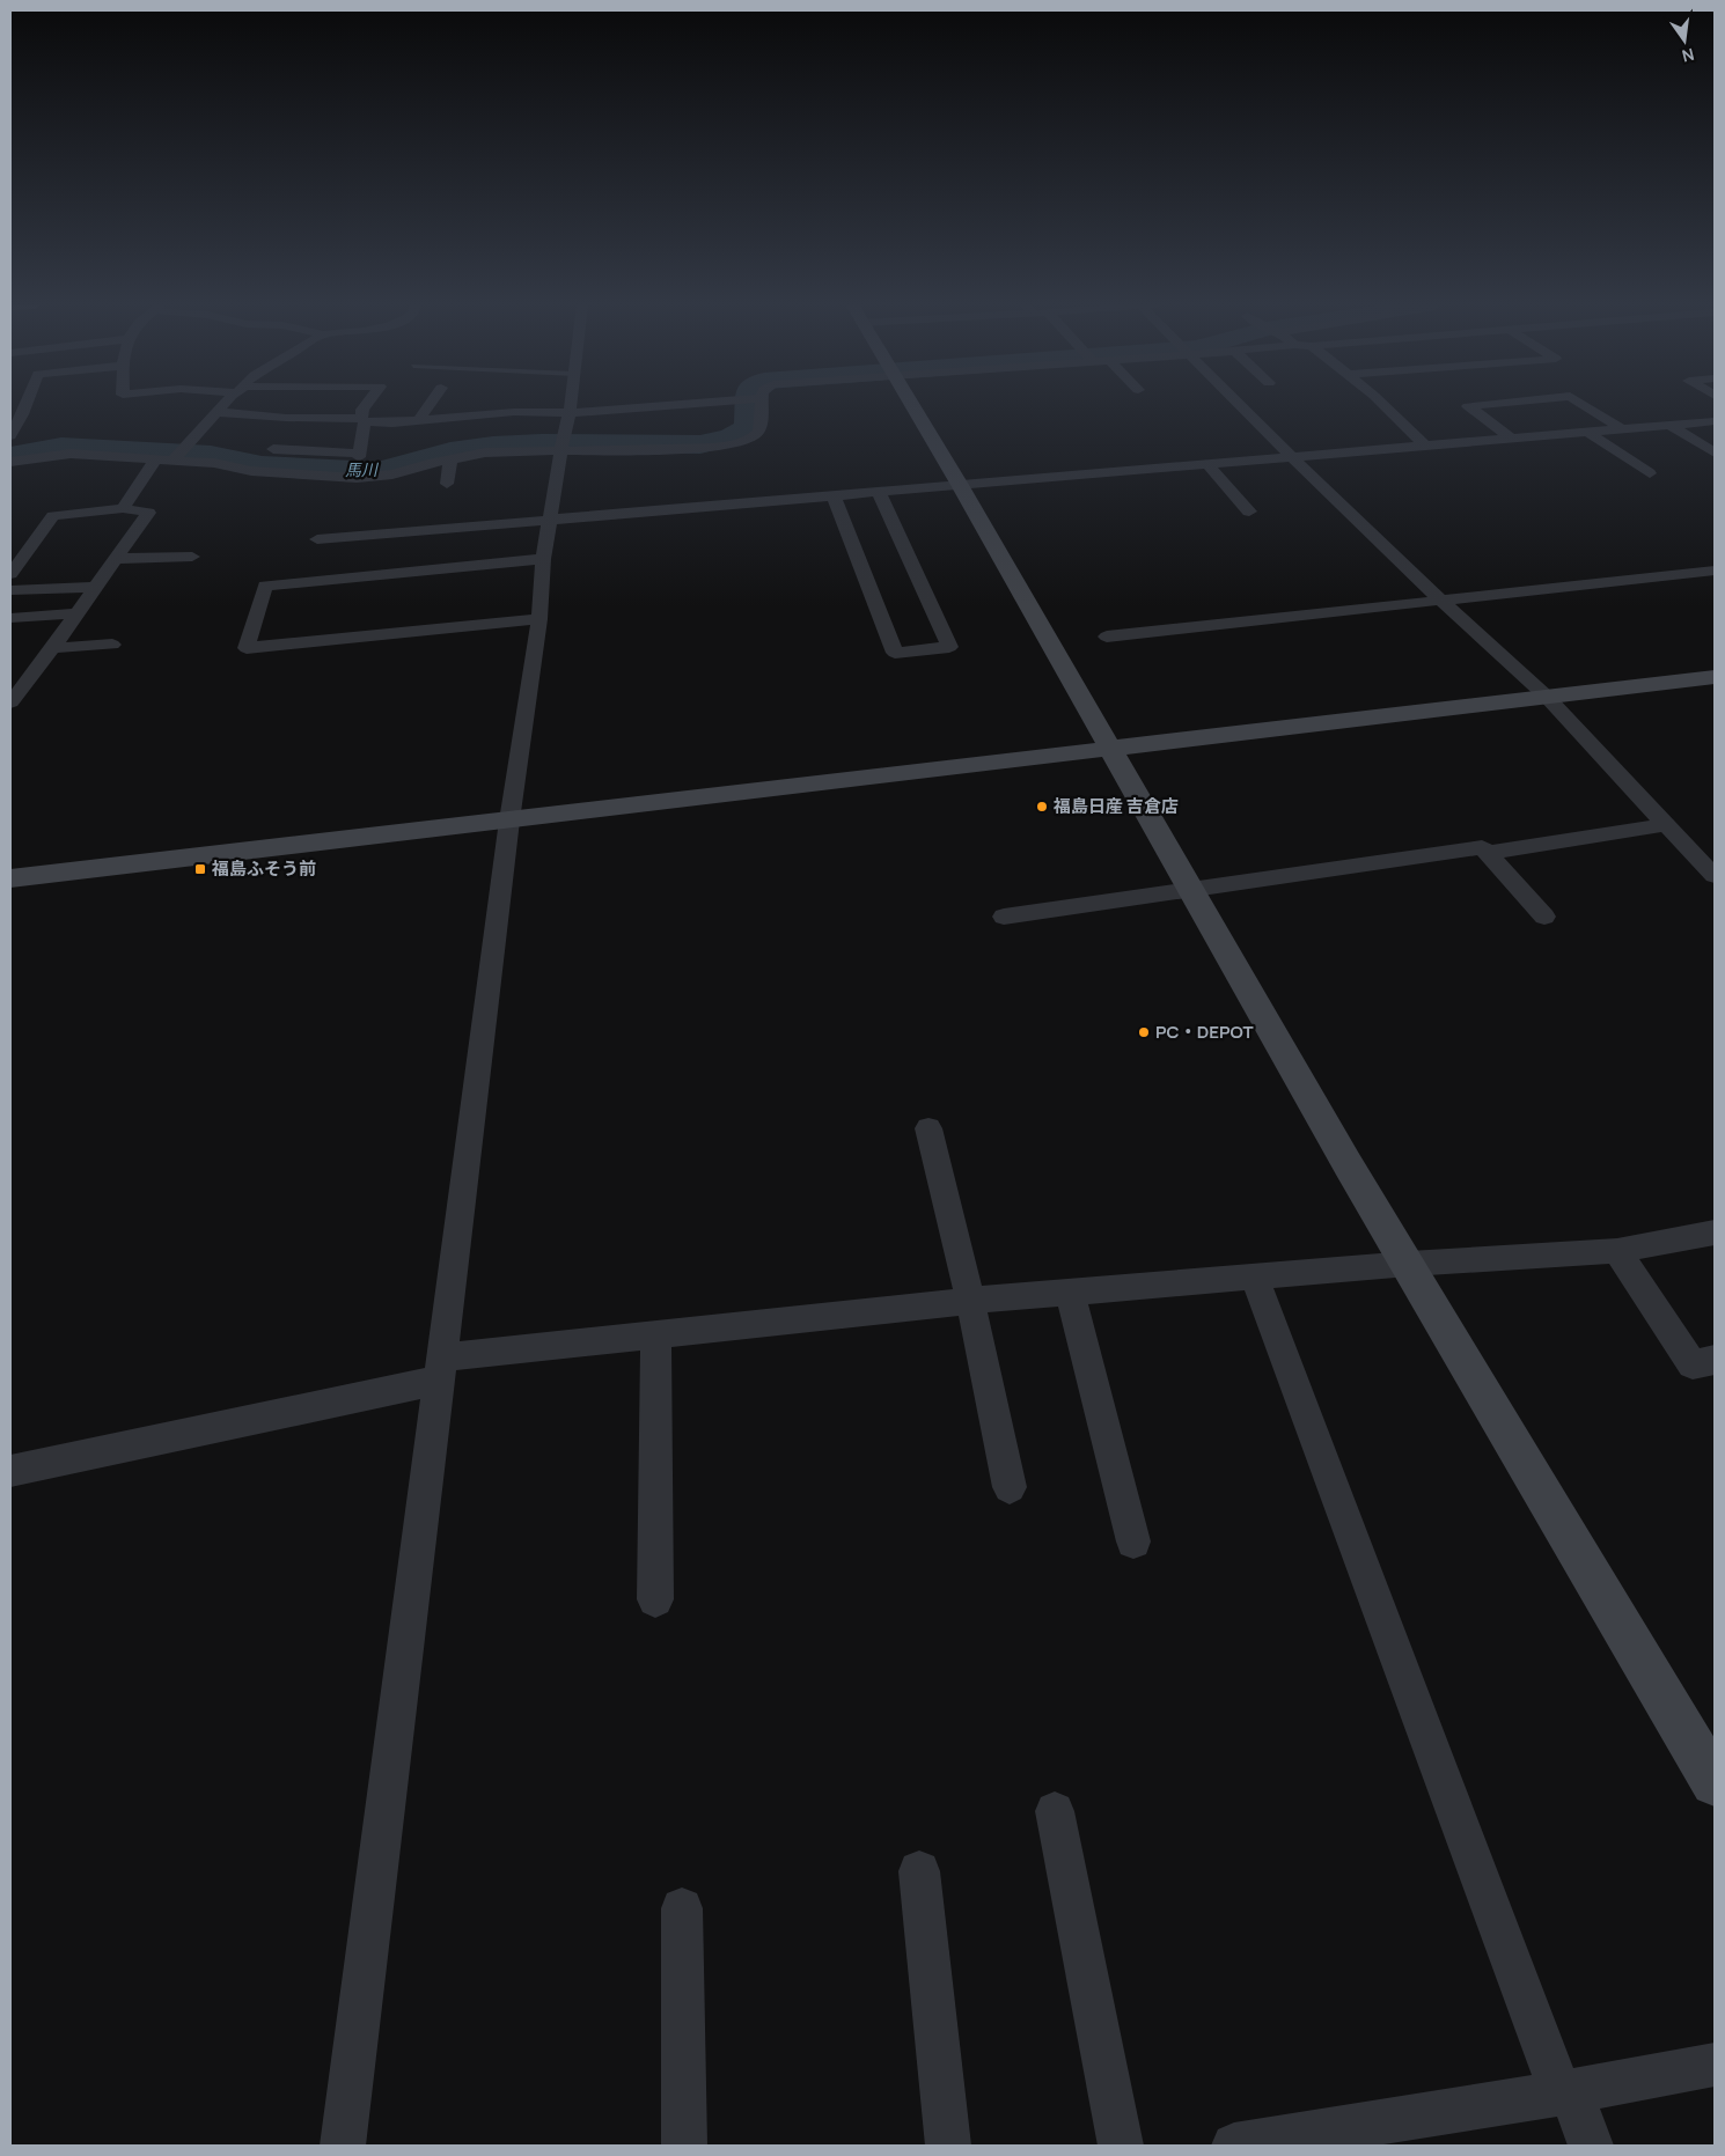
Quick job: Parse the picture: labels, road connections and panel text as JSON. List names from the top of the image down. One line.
{"water":["馬川"],"places":{"other":["福島日産 吉倉店","PC・DEPOT"],"transit":["福島ふそう前"]},"north":"bottom"}
